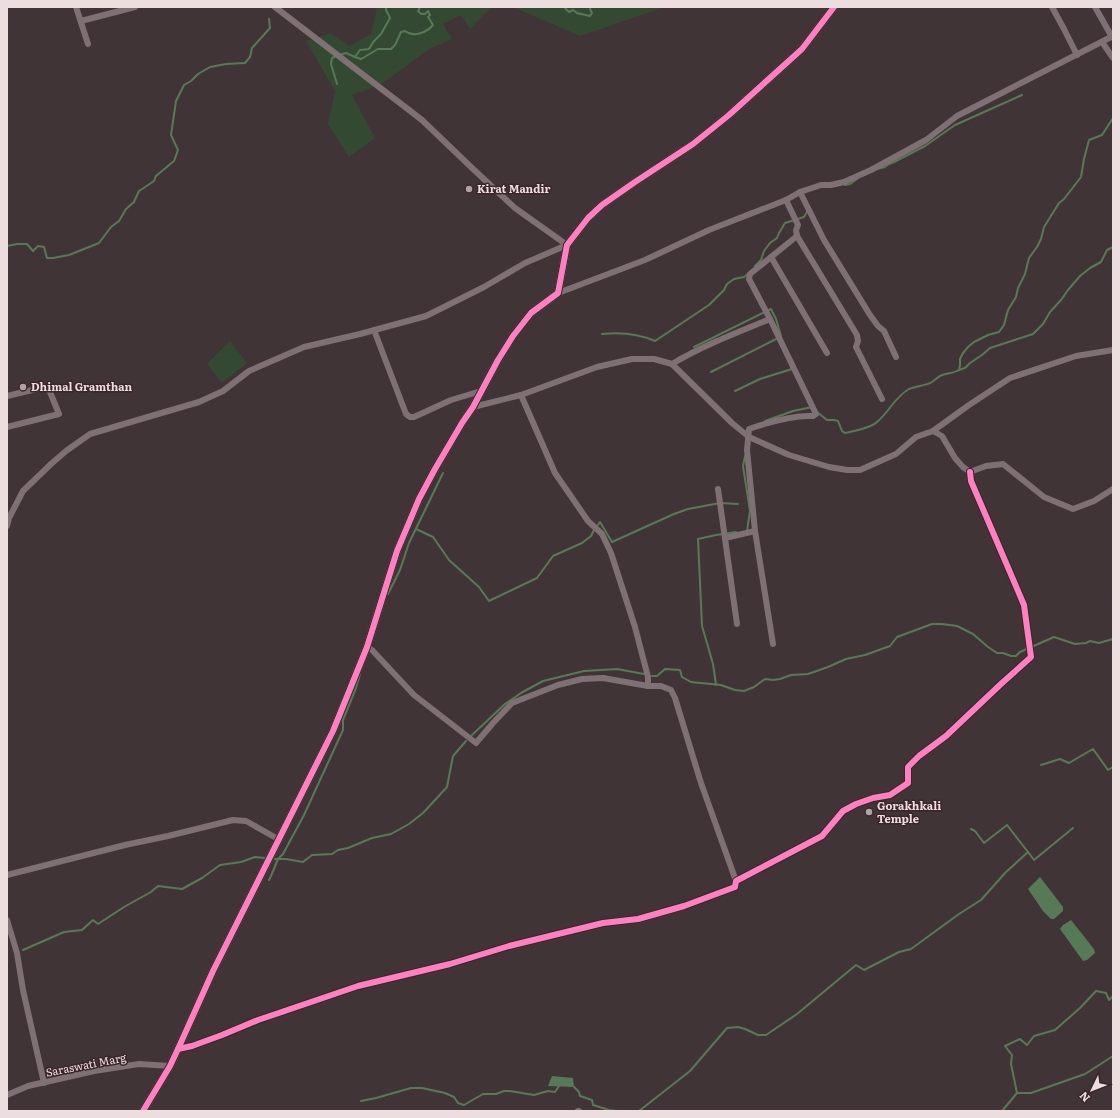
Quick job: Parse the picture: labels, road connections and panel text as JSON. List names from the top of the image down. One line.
{"streets":{"street":["Saraswati Marg"]},"places":["Kirat Mandir","Dhimal Gramthan","Gorakhkali Temple"],"north":"bottom left"}
